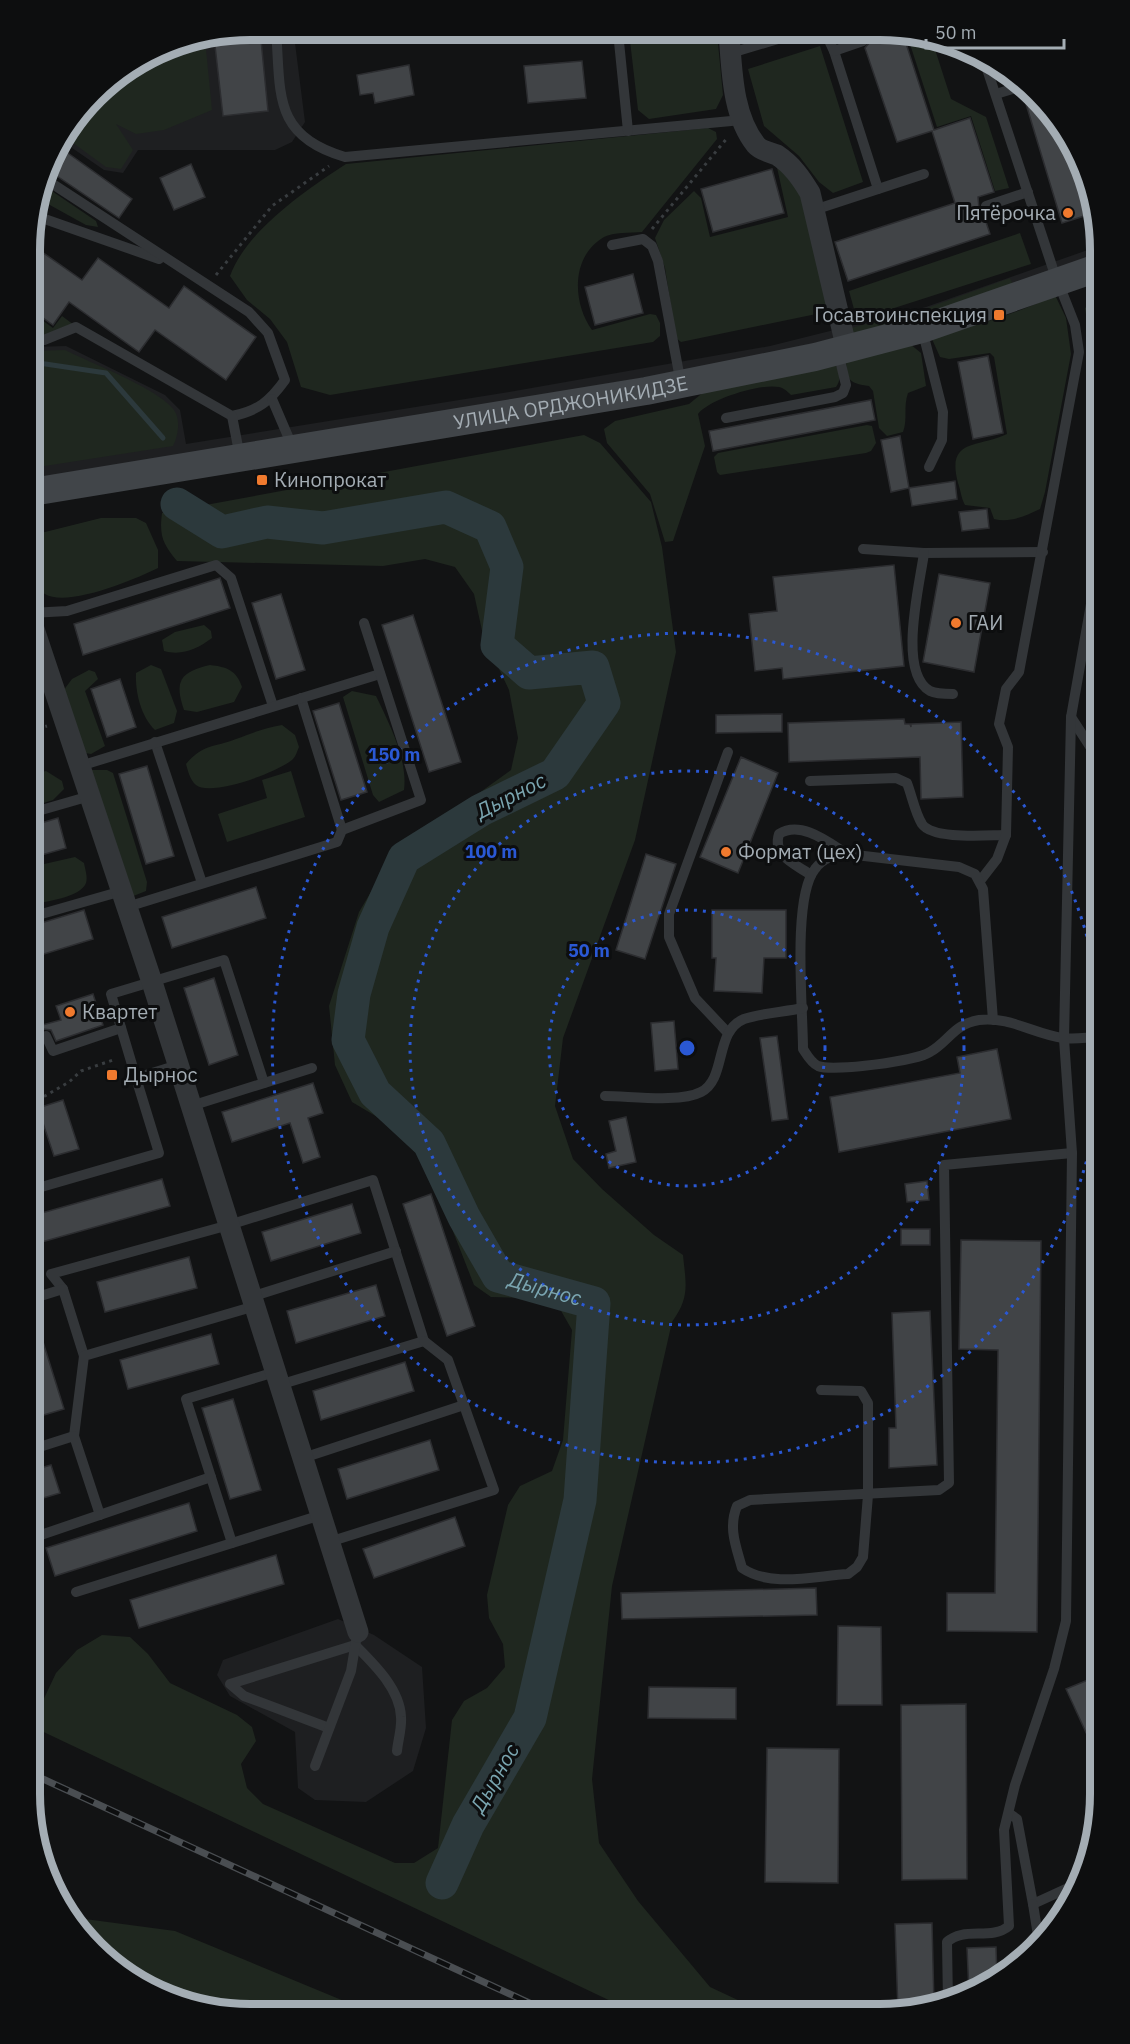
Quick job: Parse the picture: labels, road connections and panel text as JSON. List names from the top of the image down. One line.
{"streets":{"main road":["УЛИЦА ОРДЖОНИКИДЗЕ"]},"water":["Дырнос"],"places":{"other":["Пятёрочка","ГАИ","Формат (цех)","Квартет"],"transit":["Госавтоинспекция","Кинопрокат","Дырнос"]},"scale_bar":"50 m","rings":["150 m","100 m","50 m"]}
